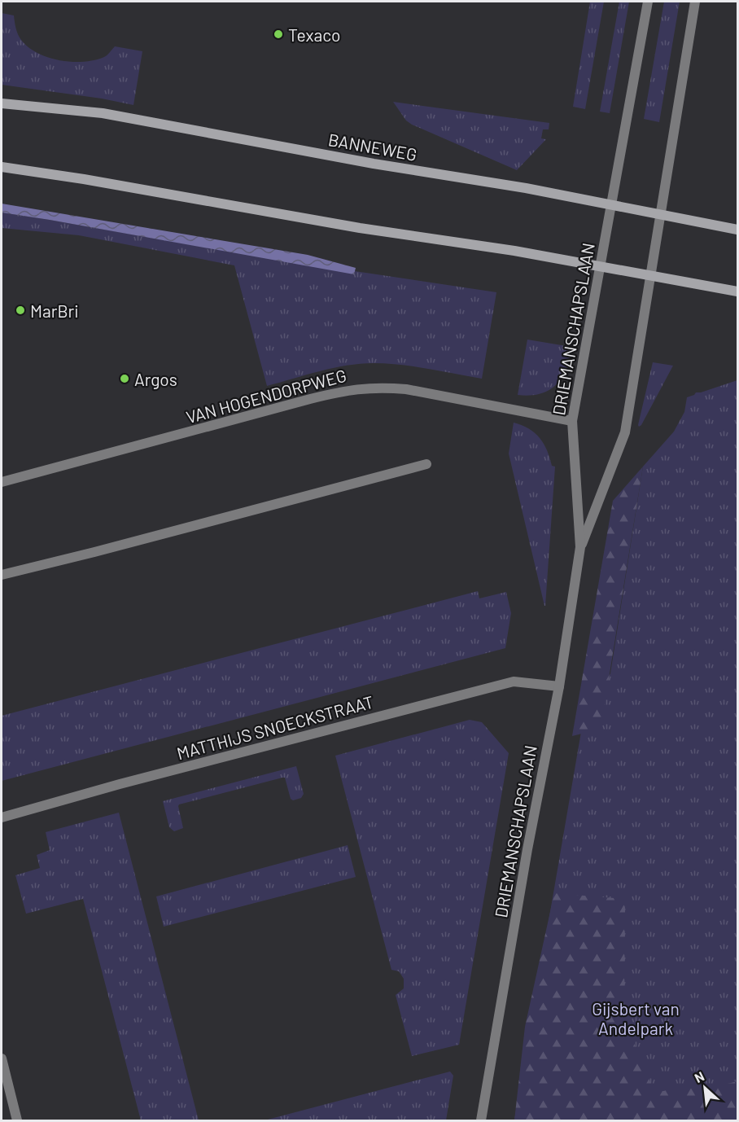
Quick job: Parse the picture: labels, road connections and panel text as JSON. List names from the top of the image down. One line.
{"streets":{"main road":["BANNEWEG"],"street":["DRIEMANSCHAPSLAAN","VAN HOGENDORPWEG","MATTHIJS SNOECKSTRAAT"]},"crossings":[["BANNEWEG","DRIEMANSCHAPSLAAN"],["DRIEMANSCHAPSLAAN","VAN HOGENDORPWEG"],["DRIEMANSCHAPSLAAN","MATTHIJS SNOECKSTRAAT"]],"parks":["Gijsbert van Andelpark"],"places":["Texaco","MarBri","Argos"],"north":"top left"}
